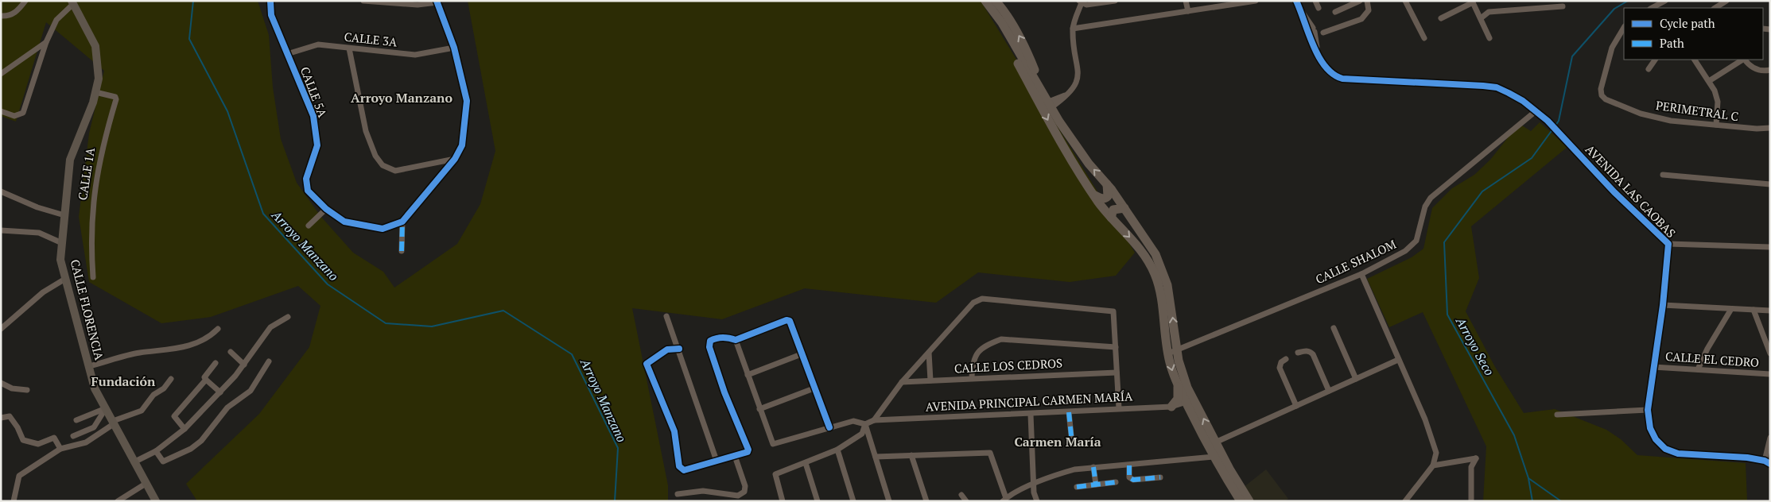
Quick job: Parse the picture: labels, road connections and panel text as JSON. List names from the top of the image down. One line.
{"streets":{"street":["CALLE 3A","CALLE 5A","PERIMETRAL C","CALLE 1A","AVENIDA LAS CAOBAS","CALLE SHALOM","CALLE FLORENCIA","CALLE EL CEDRO","CALLE LOS CEDROS","AVENIDA PRINCIPAL CARMEN MARÍA"]},"crossings":[["CALLE 3A","CALLE 5A"],["CALLE 1A","CALLE FLORENCIA"],["AVENIDA LAS CAOBAS","CALLE SHALOM"],["AVENIDA LAS CAOBAS","CALLE EL CEDRO"]],"districts":["Arroyo Manzano","Fundación","Carmen María"],"water":["Arroyo Manzano","Arroyo Seco"],"legend":["Cycle path","Path"]}
